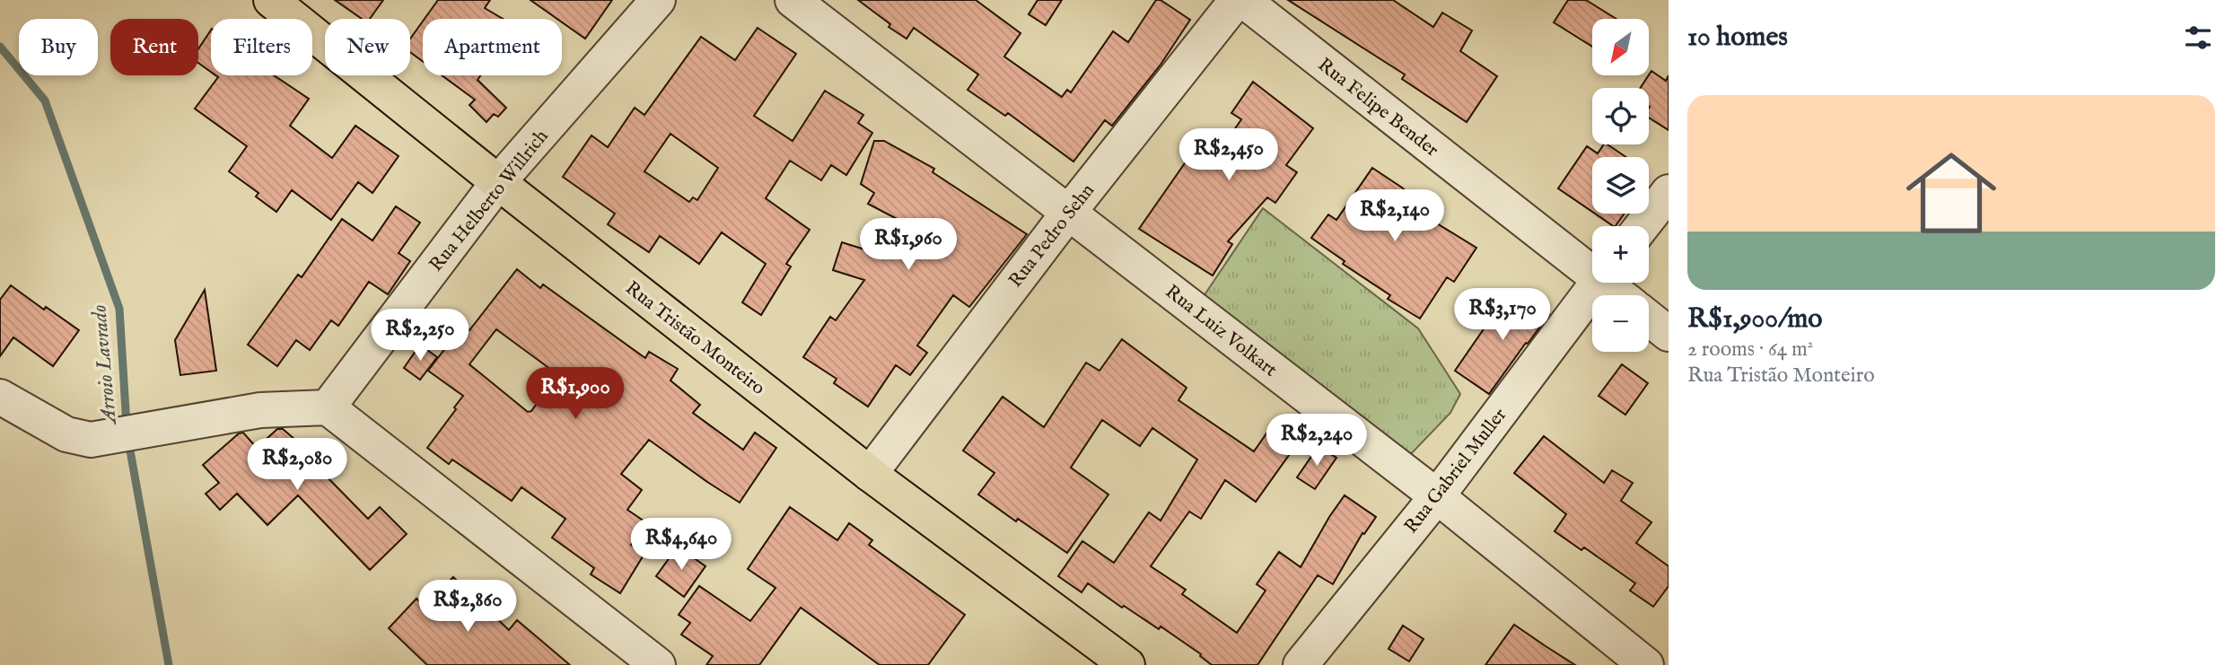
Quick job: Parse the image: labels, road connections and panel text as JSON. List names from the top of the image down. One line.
{"streets":{"main road":["Rua Tristão Monteiro"],"street":["Rua Felipe Bender","Rua Helberto Willrich","Rua Pedro Sehn","Rua Luiz Volkart","Rua Gabriel Muller"]},"crossings":[["Rua Helberto Willrich","Rua Tristão Monteiro"],["Rua Pedro Sehn","Rua Luiz Volkart"],["Rua Pedro Sehn","Rua Tristão Monteiro"],["Rua Luiz Volkart","Rua Gabriel Muller"]],"water":["Arroio Lavrado"],"north":"bottom left","page":{"heading":"10 homes","map_buttons":["+","−"],"chip":["Buy","Rent","Filters","New","Apartment"],"list":[{"name":"R$1,900/mo","note":"2 rooms · 64 m² · Rua Tristão Monteiro"}],"price":["R$2,450","R$2,140","R$1,960","R$3,170","R$2,250","R$1,900","R$2,240","R$2,080","R$4,640","R$2,860"]}}
